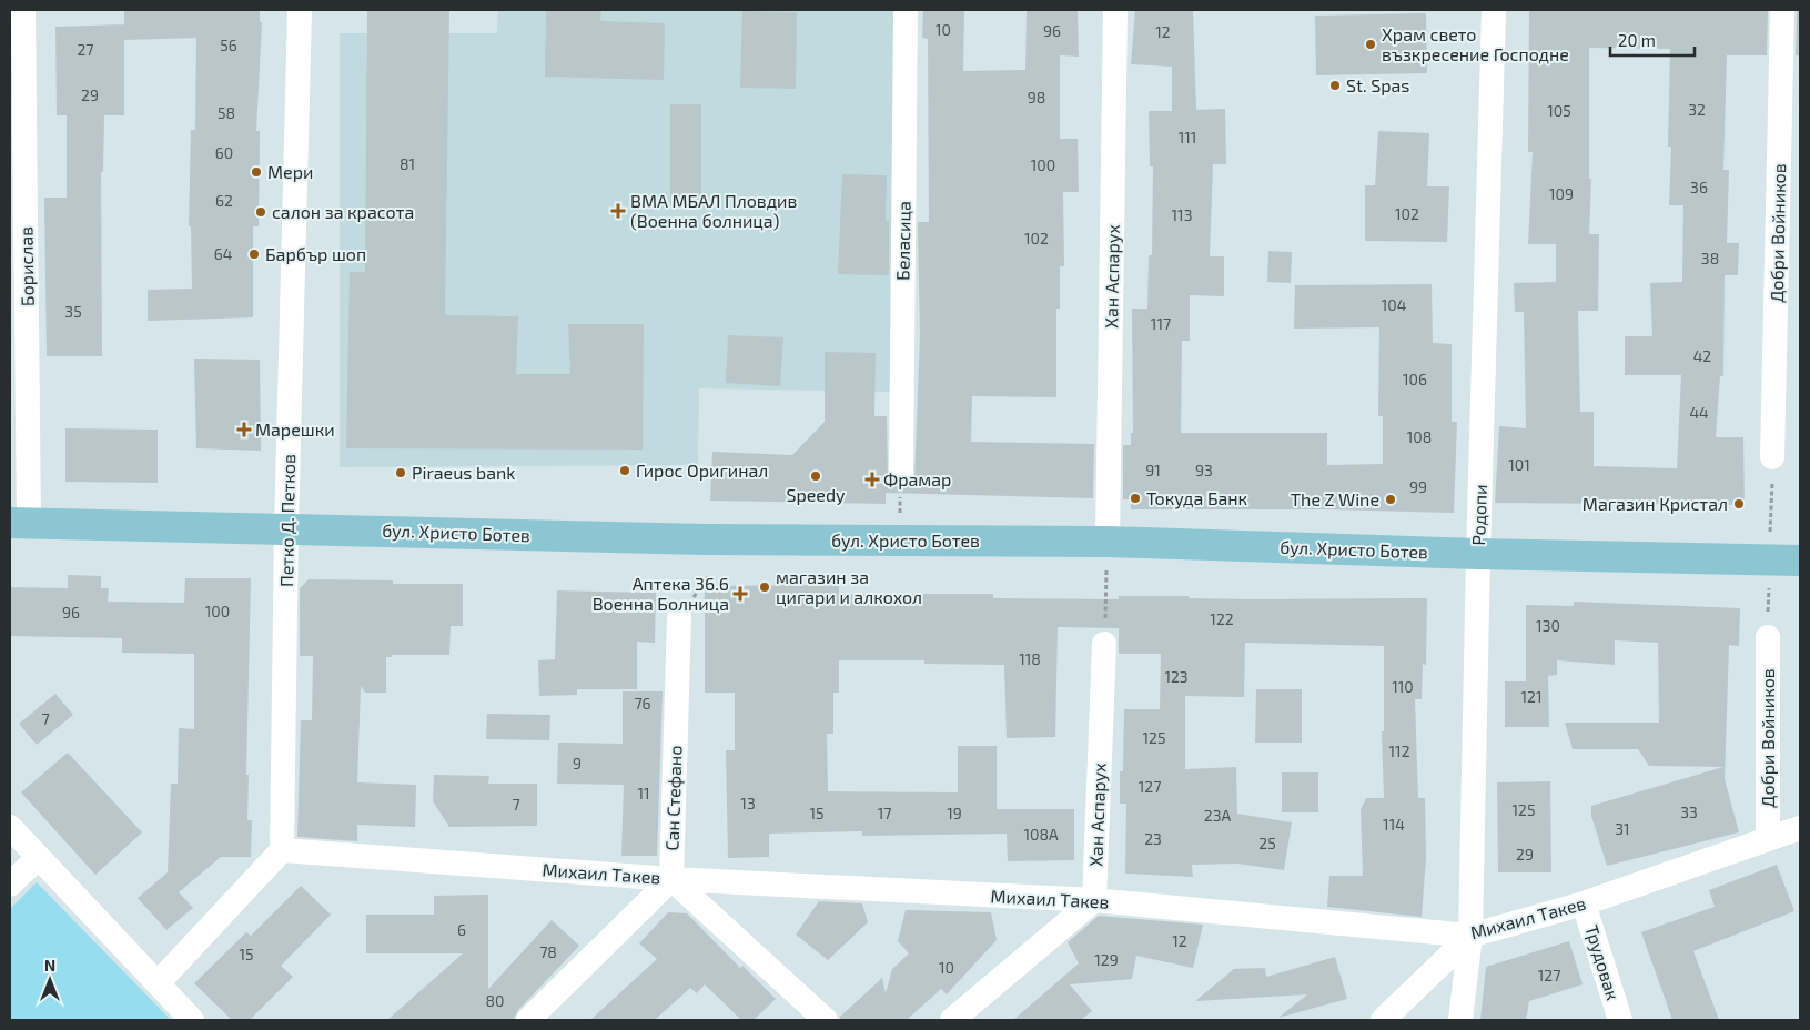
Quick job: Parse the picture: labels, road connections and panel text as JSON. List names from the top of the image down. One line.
{"streets":{"main road":["бул. Христо Ботев"],"street":["Добри Войников","Беласица","Борислав","Хан Аспарух","Родопи","Петко Д. Петков","Сан Стефано","Михаил Такев","Трудовак"]},"crossings":[["Добри Войников","Михаил Такев"],["Борислав","бул. Христо Ботев"],["Хан Аспарух","бул. Христо Ботев"],["Хан Аспарух","Михаил Такев"],["Родопи","бул. Христо Ботев"],["Родопи","Михаил Такев"],["Петко Д. Петков","бул. Христо Ботев"],["Петко Д. Петков","Михаил Такев"],["Сан Стефано","Михаил Такев"],["Михаил Такев","Трудовак"]],"places":{"other":["Храм свето възкресение Господне","St. Spas","Мери","салон за красота","Барбър шоп","Гирос Оригинал","Piraeus bank","Speedy","Токуда Банк","The Z Wine","Магазин Кристал","магазин за цигари и алкохол"],"health":["ВМА МБАЛ Пловдив (Военна болница)","Марешки","Фрамар","Аптека 36.6 Военна Болница"]},"house_numbers":["10","96","12","56","27","29","98","32","105","58","111","60","81","100","36","109","62","102","113","102","64","38","104","35","117","42","106","44","108","101","91","93","99","100","96","122","130","118","123","110","121","76","7","125","112","9","127","11","13","7","125","33","15","17","19","23А","114","31","108А","23","25","29","6","12","78","15","129","10","127","80"],"scale_bar":"20 m","north":"top"}
